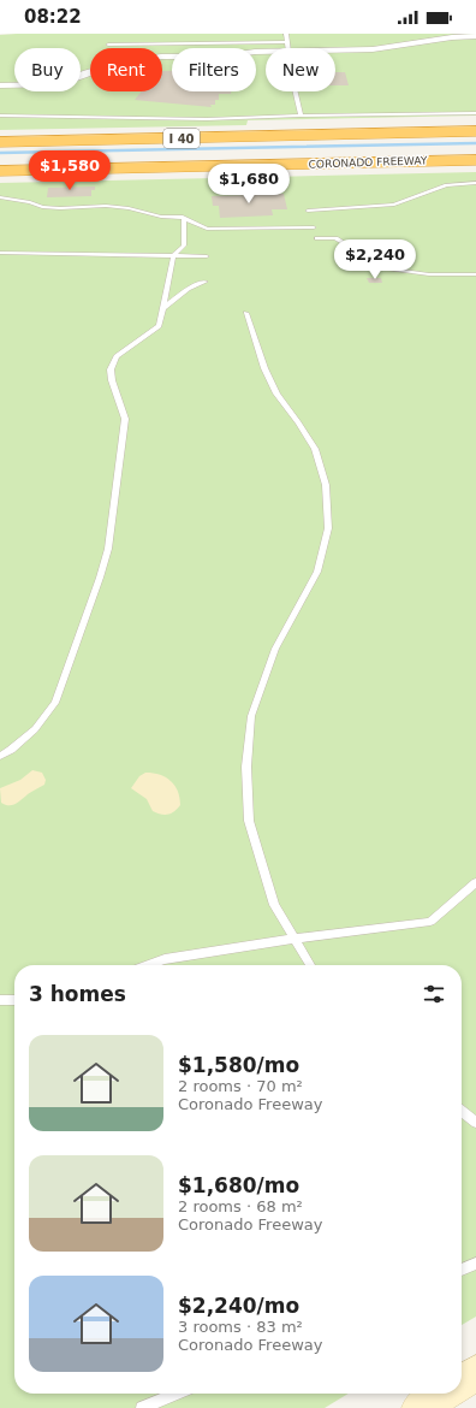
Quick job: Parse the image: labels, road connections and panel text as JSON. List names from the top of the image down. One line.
{"streets":{"highway":["I 40","CORONADO FREEWAY"]},"page":{"status":"08:22","chip":["Buy","Rent","Filters","New"],"price":["$1,580","$1,680","$2,240"],"heading":"3 homes","list":[{"name":"$1,580/mo","note":"2 rooms · 70 m² · Coronado Freeway"},{"name":"$1,680/mo","note":"2 rooms · 68 m² · Coronado Freeway"},{"name":"$2,240/mo","note":"3 rooms · 83 m² · Coronado Freeway"}]}}
